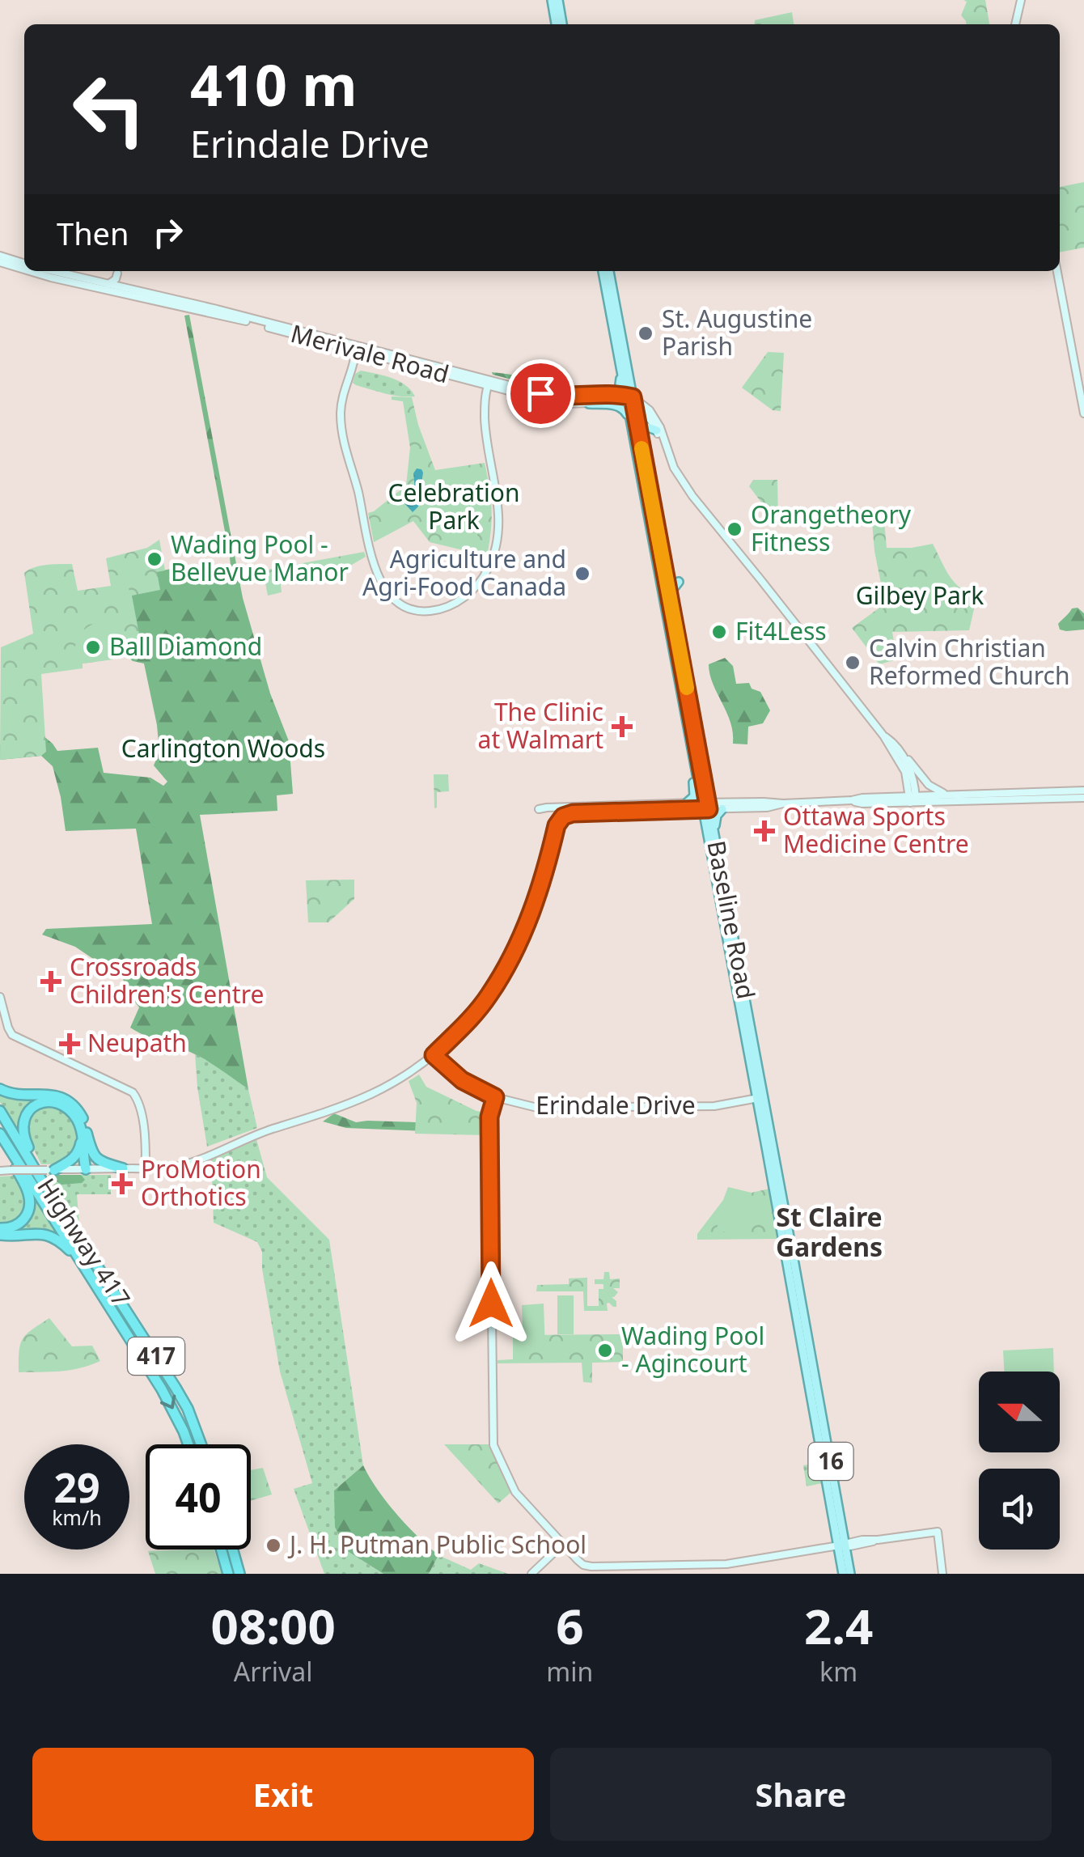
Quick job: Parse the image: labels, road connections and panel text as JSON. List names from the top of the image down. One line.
{"streets":{"highway":["Highway 417","417"],"main road":["Merivale Road","Baseline Road","Erindale Drive","16"]},"crossings":[["Merivale Road","Baseline Road"],["Baseline Road","Erindale Drive"]],"districts":["St Claire Gardens"],"parks":["Celebration Park","Gilbey Park","Carlington Woods"],"places":{"other":["St. Augustine Parish","Orangetheory Fitness","Wading Pool - Bellevue Manor","Agriculture and Agri-Food Canada","Fit4Less","Ball Diamond","Calvin Christian Reformed Church","Wading Pool - Agincourt","J. H. Putman Public School"],"health":["The Clinic at Walmart","Ottawa Sports Medicine Centre","Crossroads Children's Centre","Neupath","ProMotion Orthotics"]},"north":"left","page":{"turn":["410 m","Erindale Drive"],"then":"Then","speed":"29 km/h","limit":"40","eta":["08:00","Arrival","6","min","2.4","km"],"buttons":["Exit","Share"]}}
